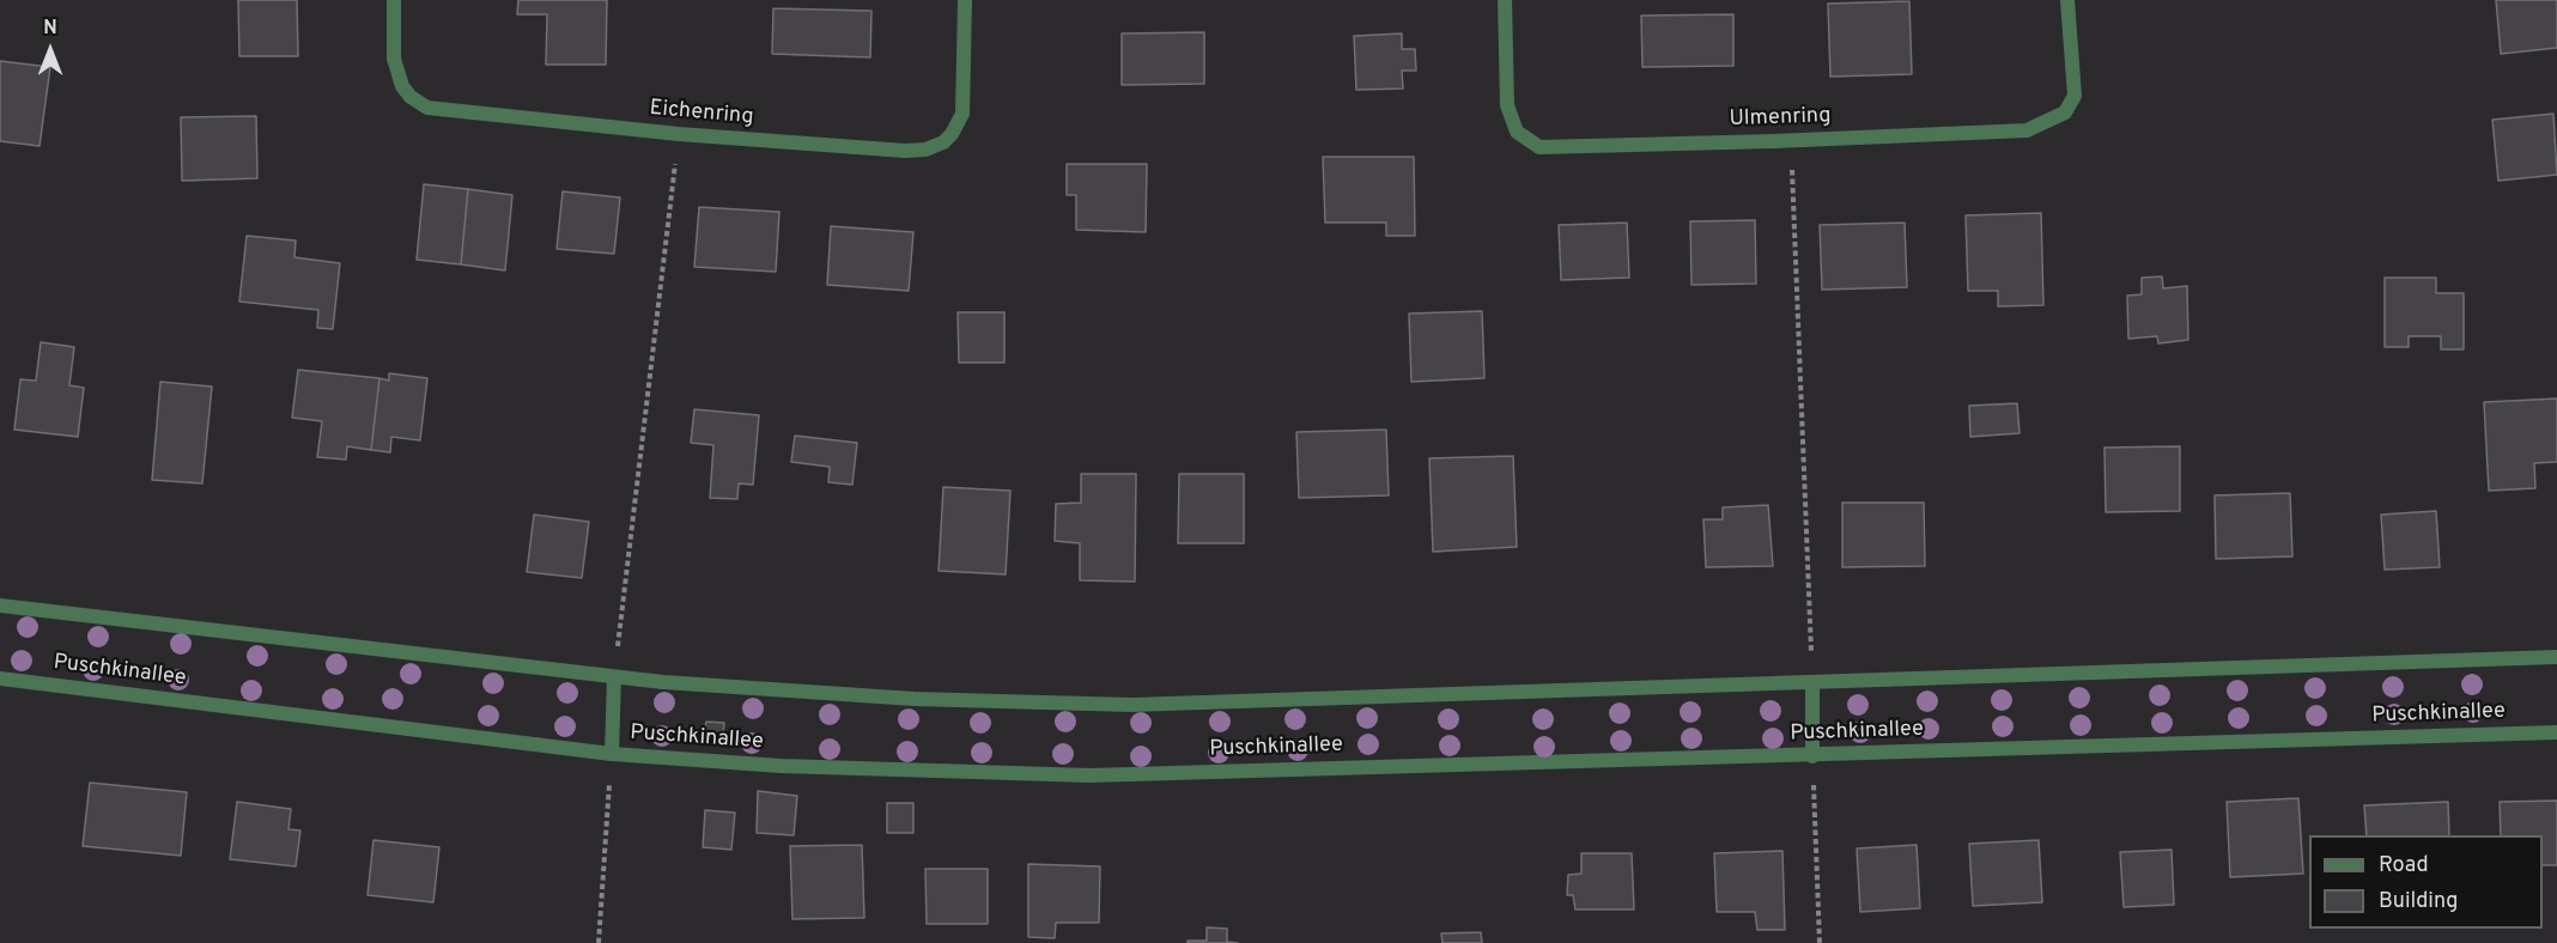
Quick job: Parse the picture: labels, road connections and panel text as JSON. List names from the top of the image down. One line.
{"streets":{"street":["Eichenring","Ulmenring","Puschkinallee"]},"legend":["Road","Building"],"north":"top"}
